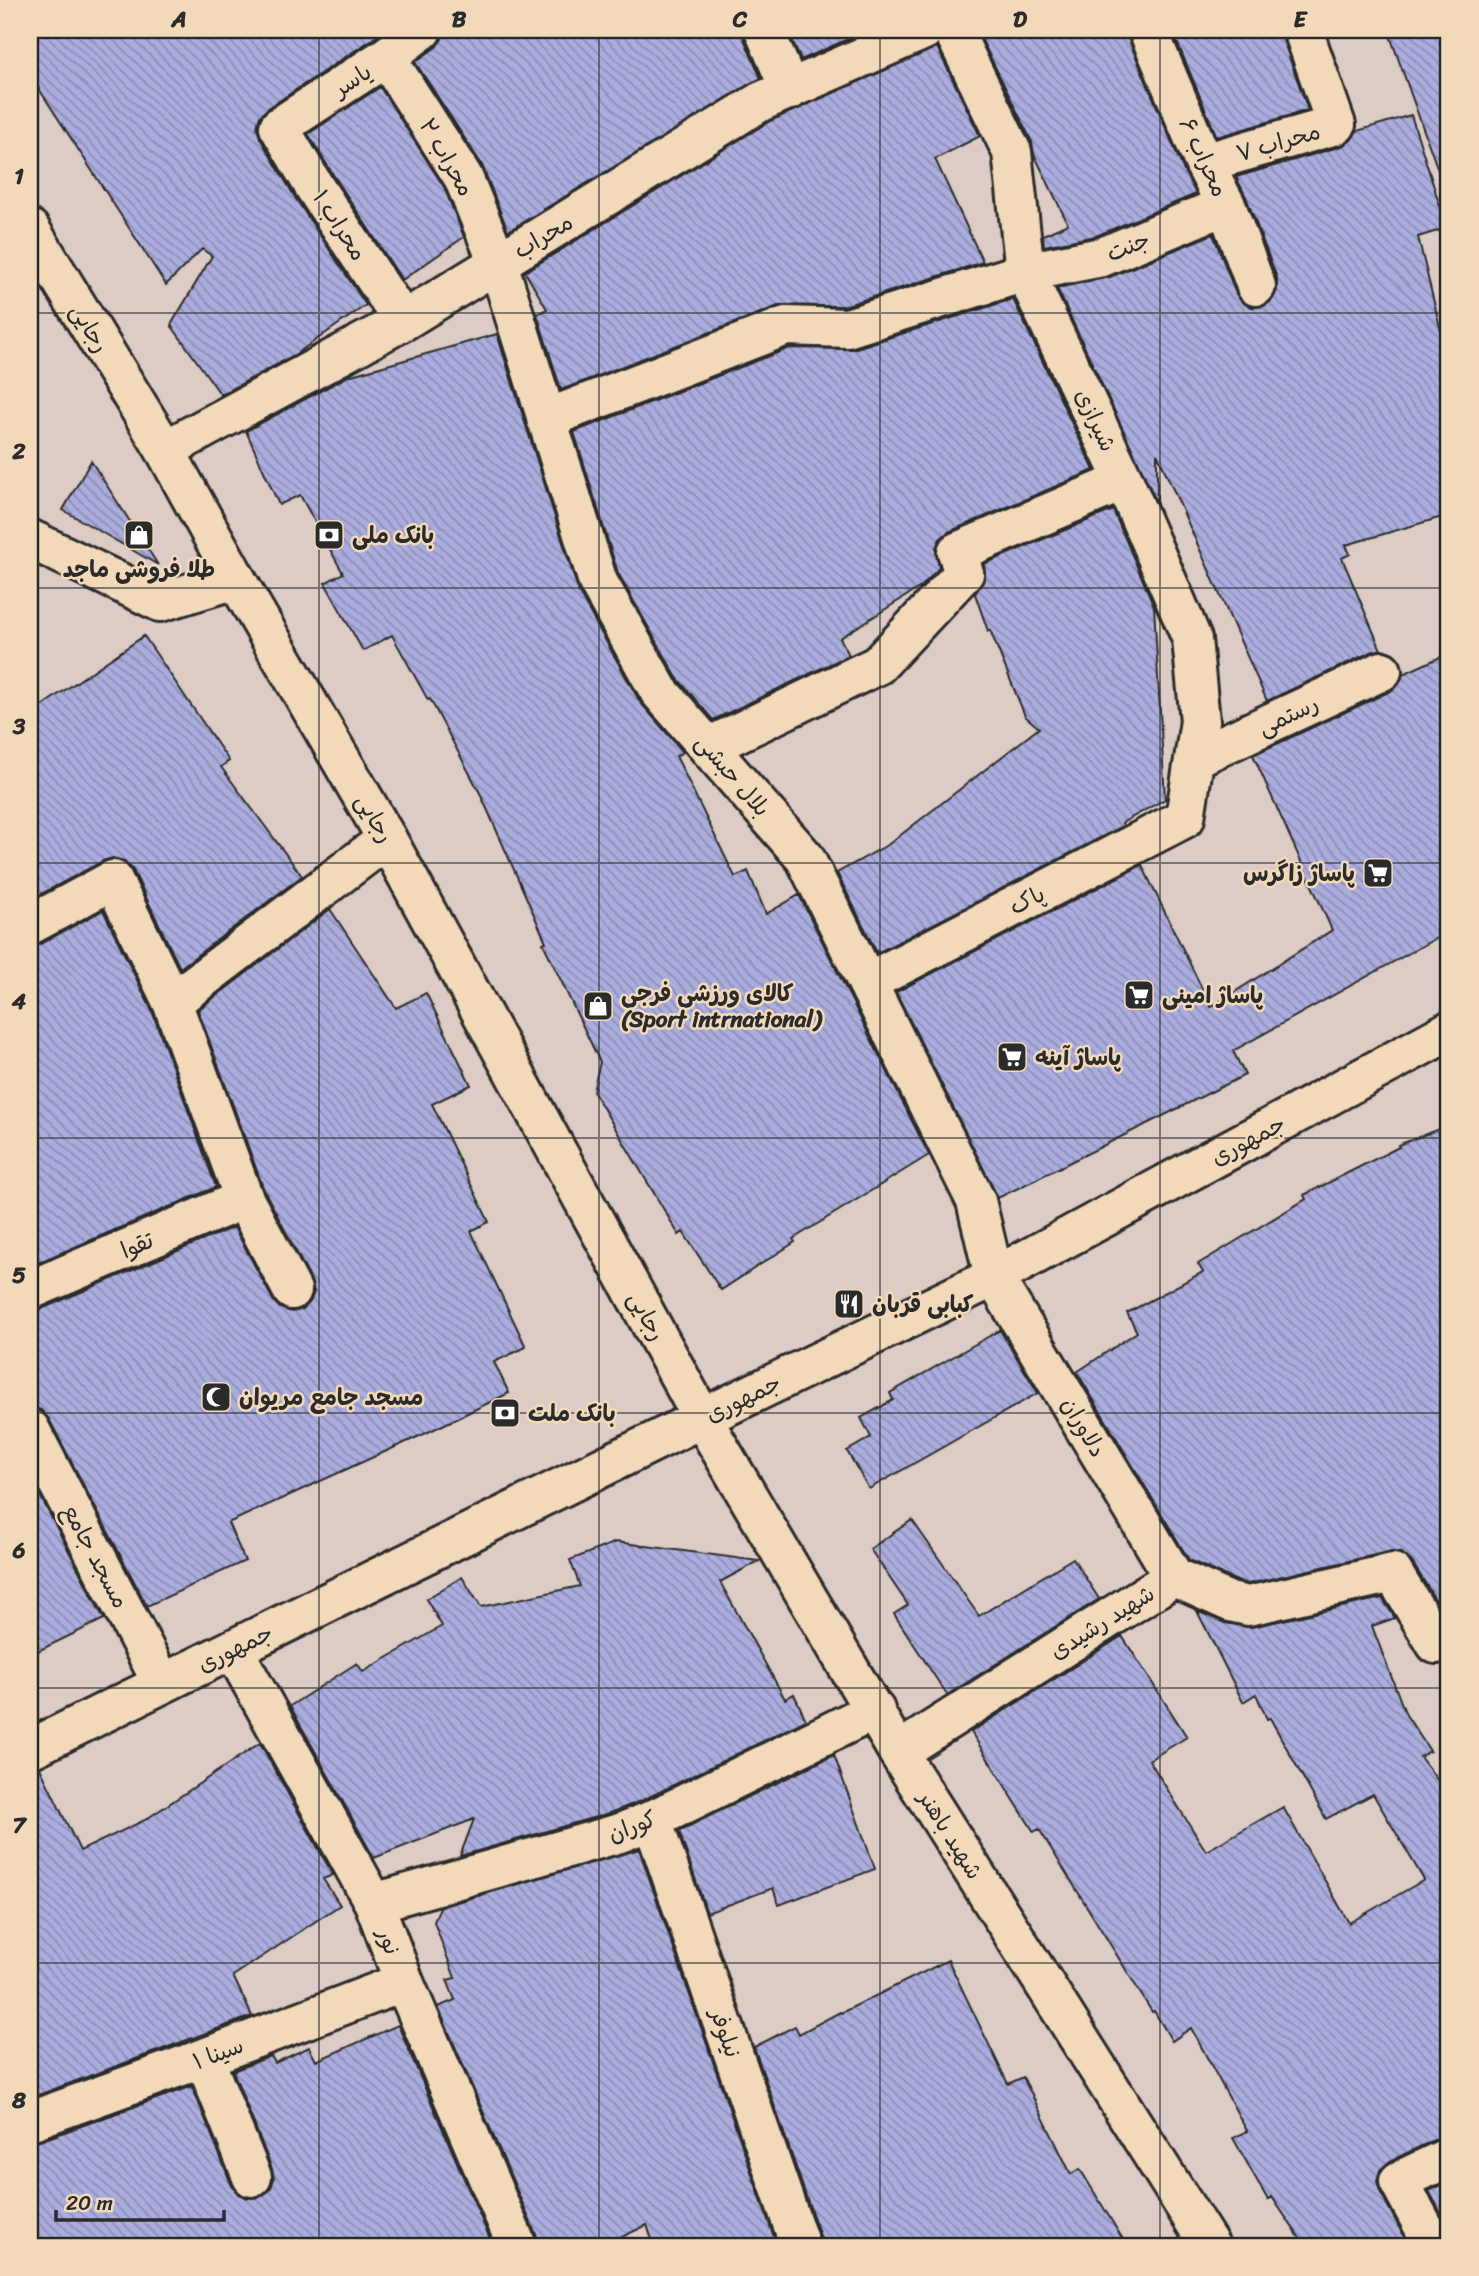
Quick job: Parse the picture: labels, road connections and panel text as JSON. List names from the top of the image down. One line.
{"streets":{"street":["یاسر","محراب ۷","محراب ۲","محراب ۶","محراب ۱","محراب","جنت","رجایی","شیرازی","رستمی","بلال حبشی","پاک","جمهوری","تقوا","دلاوران","مسجد جامع","شهید رشیدی","کوران","شهید باهنر","نور","نیلوفر","سینا ۱"]},"crossings":[["یاسر","محراب ۲"],["یاسر","محراب ۱"],["محراب ۷","محراب ۶"],["محراب ۲","محراب"],["محراب ۲","بلال حبشی"],["محراب ۶","جنت"],["محراب ۱","محراب"],["محراب","رجایی"],["محراب","بلال حبشی"],["جنت","شیرازی"],["جنت","بلال حبشی"],["رجایی","جمهوری"],["رجایی","شهید باهنر"],["شیرازی","رستمی"],["شیرازی","پاک"],["بلال حبشی","پاک"],["بلال حبشی","جمهوری"],["بلال حبشی","دلاوران"],["جمهوری","دلاوران"],["جمهوری","مسجد جامع"],["جمهوری","شهید باهنر"],["جمهوری","نور"],["دلاوران","شهید رشیدی"],["شهید رشیدی","شهید باهنر"],["کوران","شهید باهنر"],["کوران","نور"],["کوران","نیلوفر"],["نور","سینا ۱"]],"places":{"shop":["طلا فروشی ماجد","کالای ورزشی فرجی (Sport intrnational)"],"bank":["بانک ملی","بانک ملت"],"supermarket":["پاساژ زاگرس","پاساژ امینی","پاساژ آینه"],"restaurant":["کبابی قربان"],"mosque":["مسجد جامع مریوان"]},"scale_bar":"20 m","grid":{"columns":["A","B","C","D","E"],"rows":["1","2","3","4","5","6","7","8"]}}
